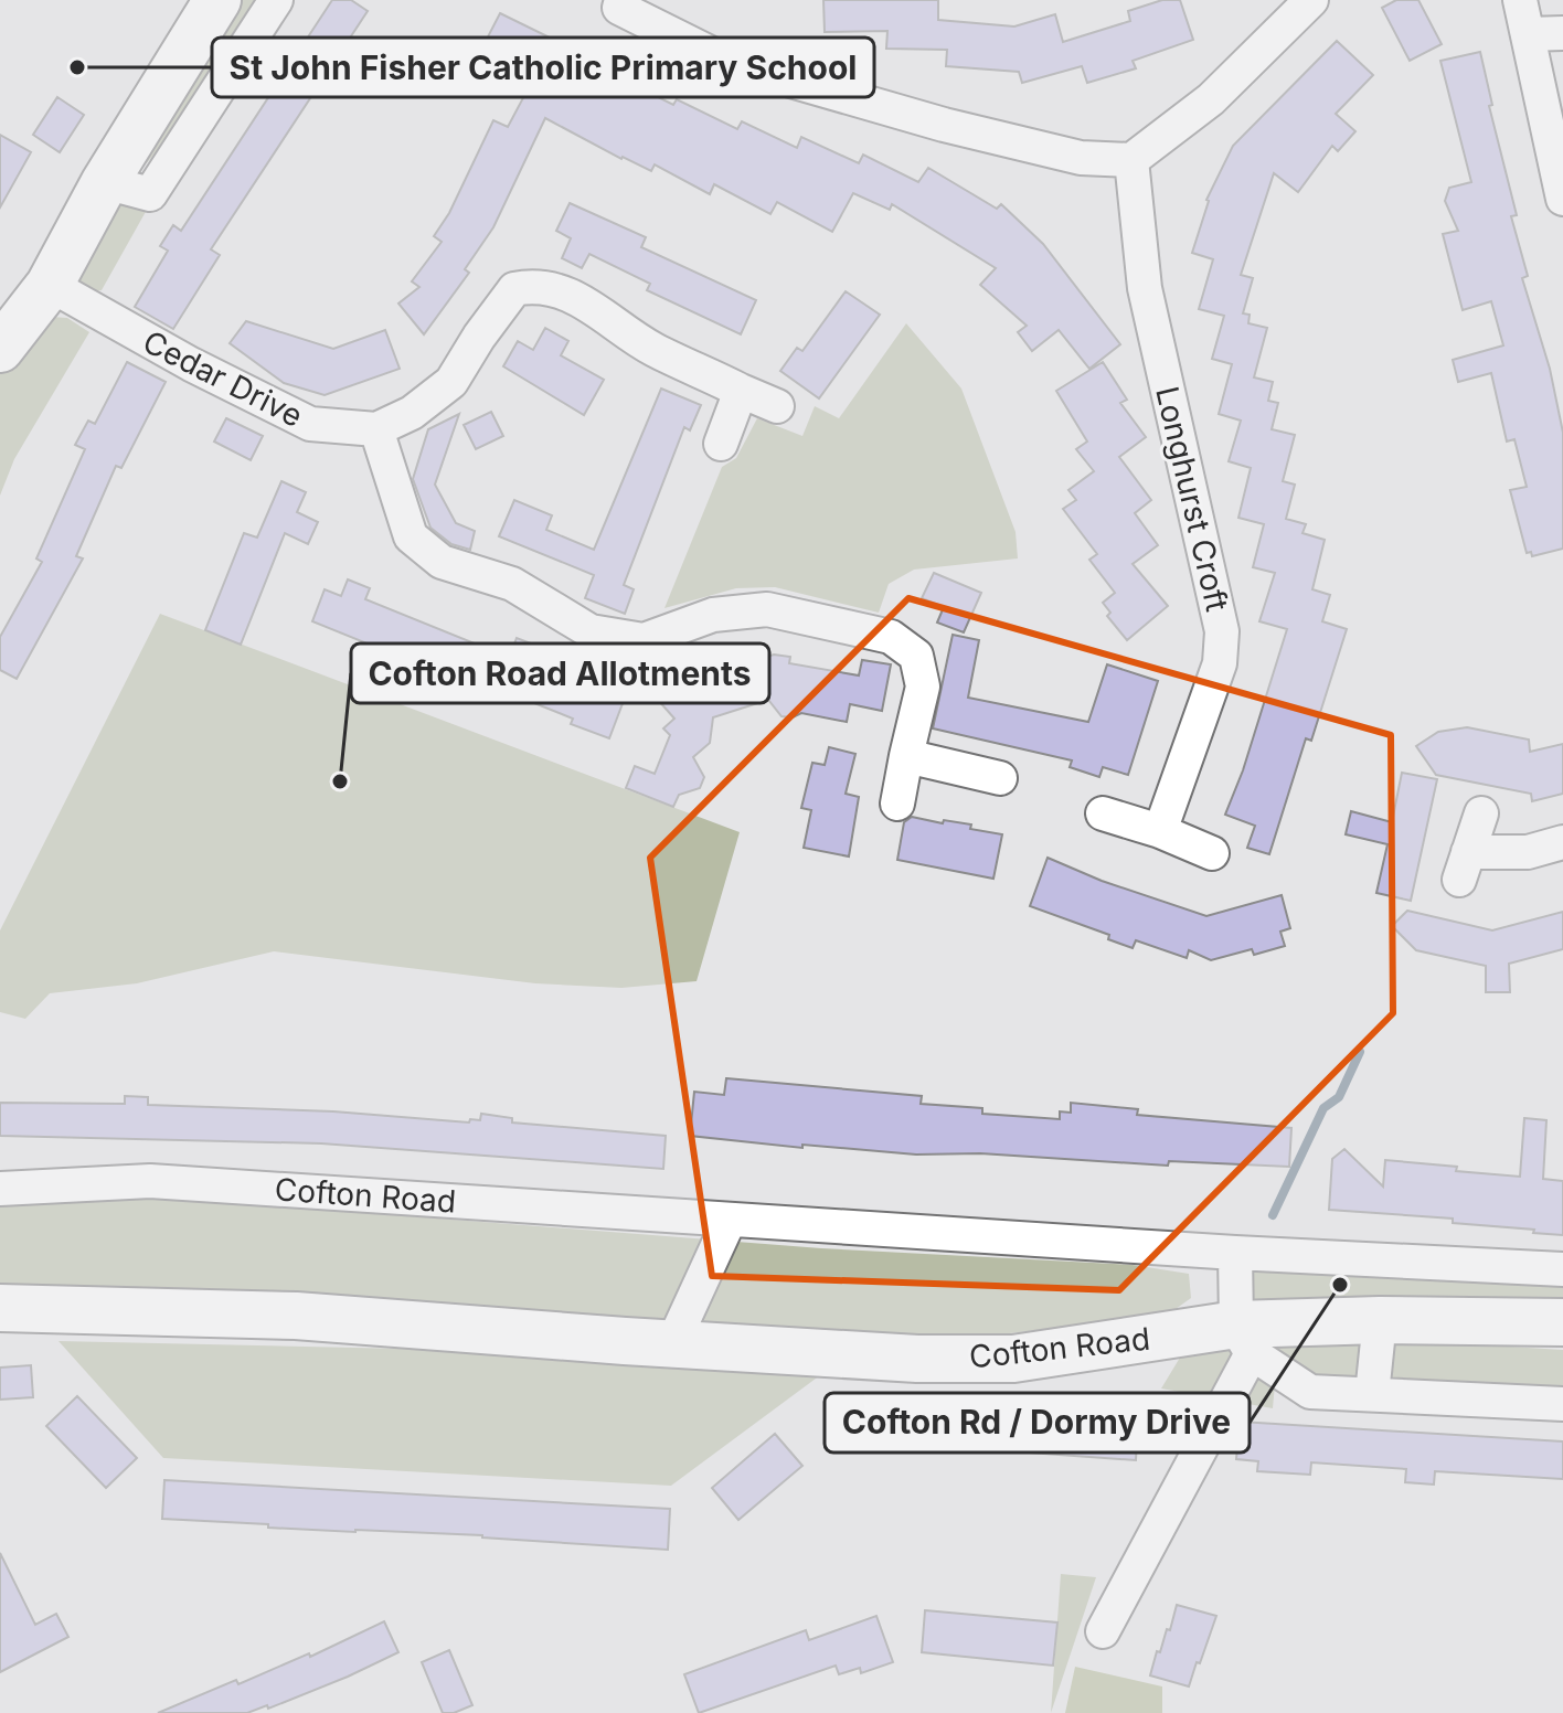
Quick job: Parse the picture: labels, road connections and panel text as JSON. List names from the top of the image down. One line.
{"streets":{"street":["Cedar Drive","Longhurst Croft","Cofton Road"]},"places":["St John Fisher Catholic Primary School","Cofton Road Allotments","Cofton Rd / Dormy Drive"]}
